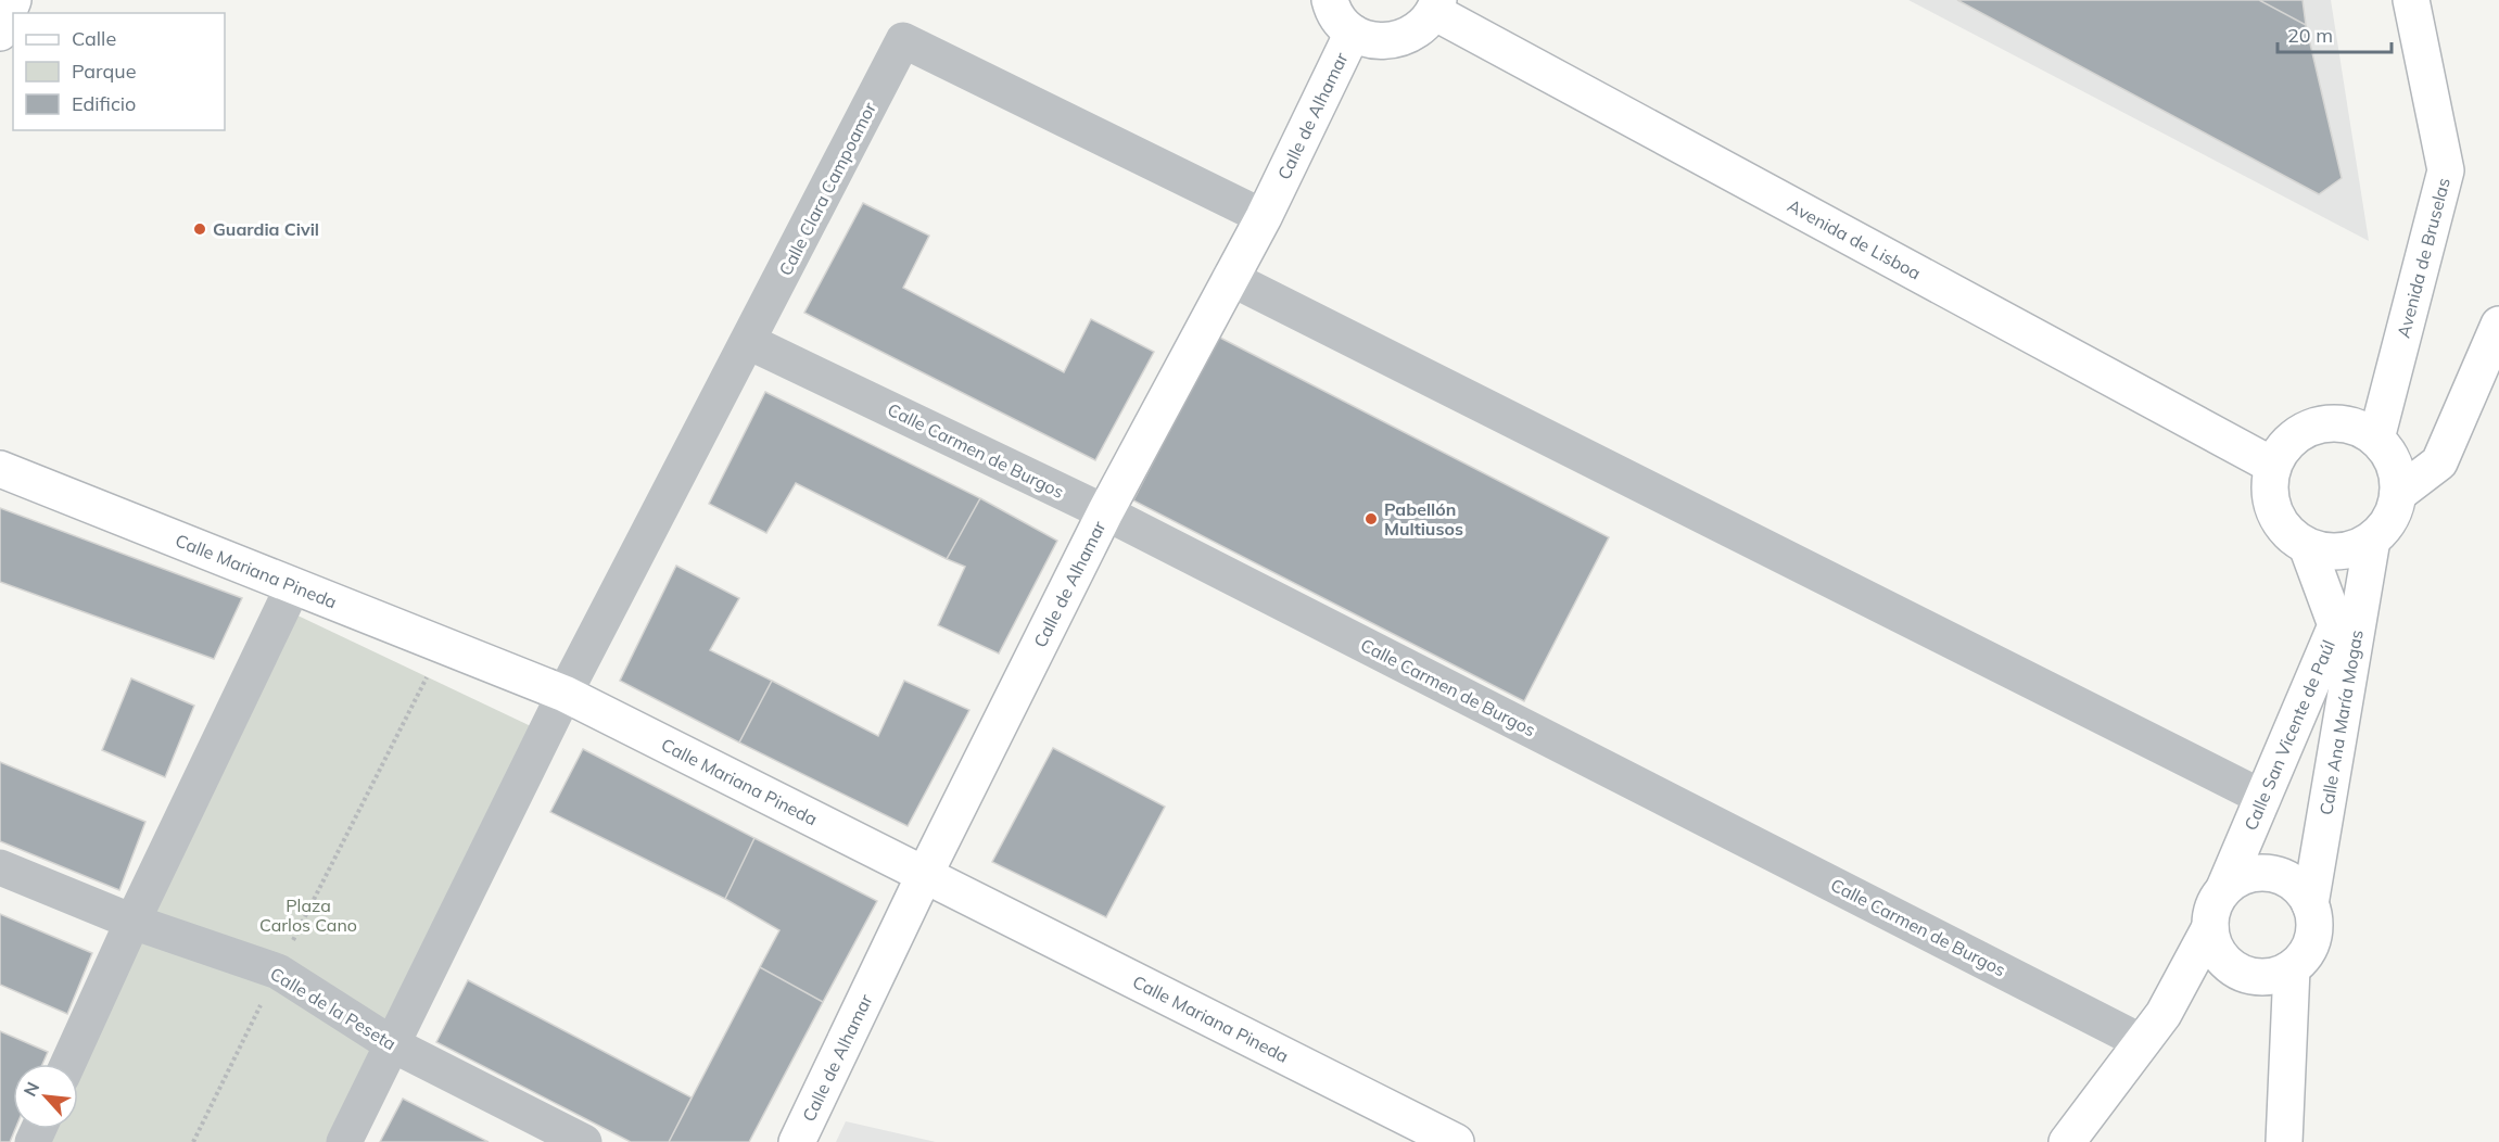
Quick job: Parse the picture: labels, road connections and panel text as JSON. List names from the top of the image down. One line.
{"streets":{"street":["Calle de Alhamar","Calle Clara Campoamor","Avenida de Lisboa","Avenida de Bruselas","Calle Carmen de Burgos","Calle Mariana Pineda","Calle Ana María Mogas","Calle San Vicente de Paúl","Calle de la Peseta"]},"crossings":[["Calle de Alhamar","Calle Clara Campoamor"],["Calle de Alhamar","Calle Carmen de Burgos"],["Calle de Alhamar","Calle Mariana Pineda"],["Calle Clara Campoamor","Calle Carmen de Burgos"],["Calle Clara Campoamor","Calle Mariana Pineda"],["Calle Clara Campoamor","Calle de la Peseta"],["Avenida de Lisboa","Avenida de Bruselas"],["Avenida de Lisboa","Calle Ana María Mogas"],["Avenida de Lisboa","Calle San Vicente de Paúl"],["Avenida de Bruselas","Calle Ana María Mogas"],["Avenida de Bruselas","Calle San Vicente de Paúl"],["Calle Ana María Mogas","Calle San Vicente de Paúl"]],"parks":["Plaza Carlos Cano"],"places":["Guardia Civil","Pabellón Multiusos"],"legend":["Calle","Parque","Edificio"],"scale_bar":"20 m","north":"top left"}
